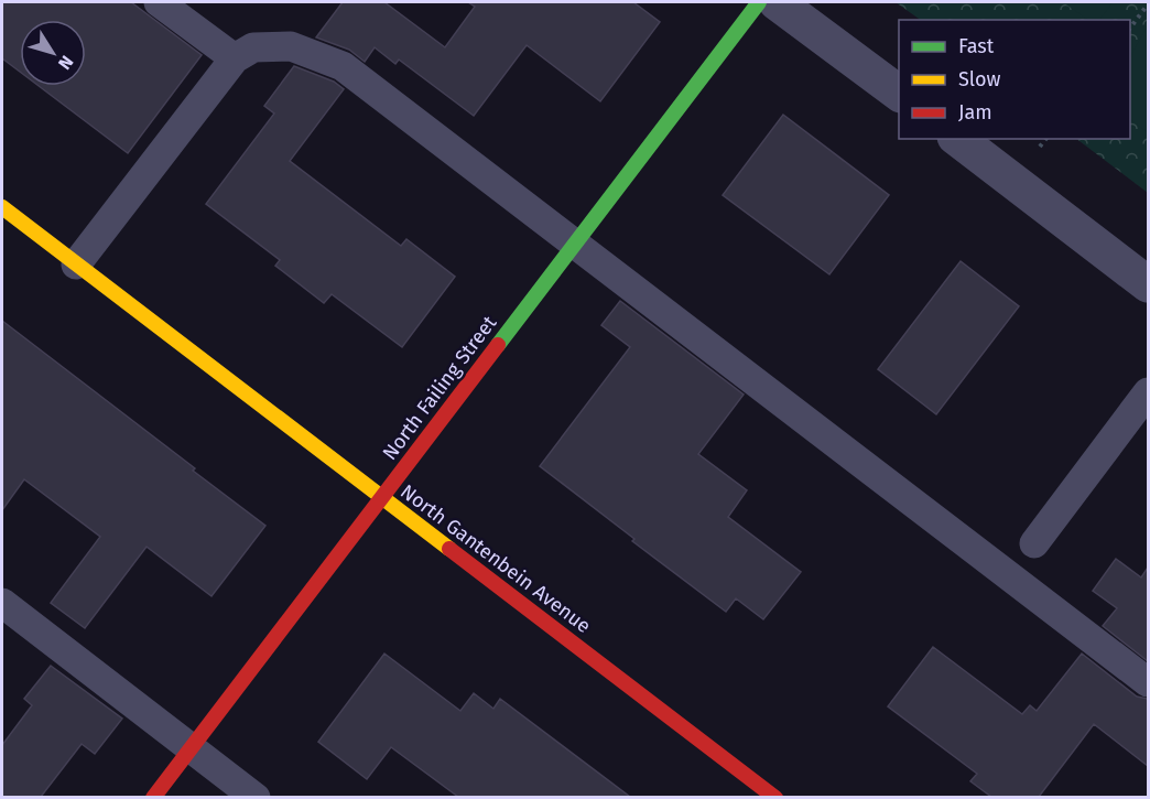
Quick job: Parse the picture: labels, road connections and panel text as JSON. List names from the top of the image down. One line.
{"streets":{"street":["North Failing Street","North Gantenbein Avenue"]},"crossings":[["North Failing Street","North Gantenbein Avenue"]],"legend":["Fast","Slow","Jam"],"north":"bottom right"}
